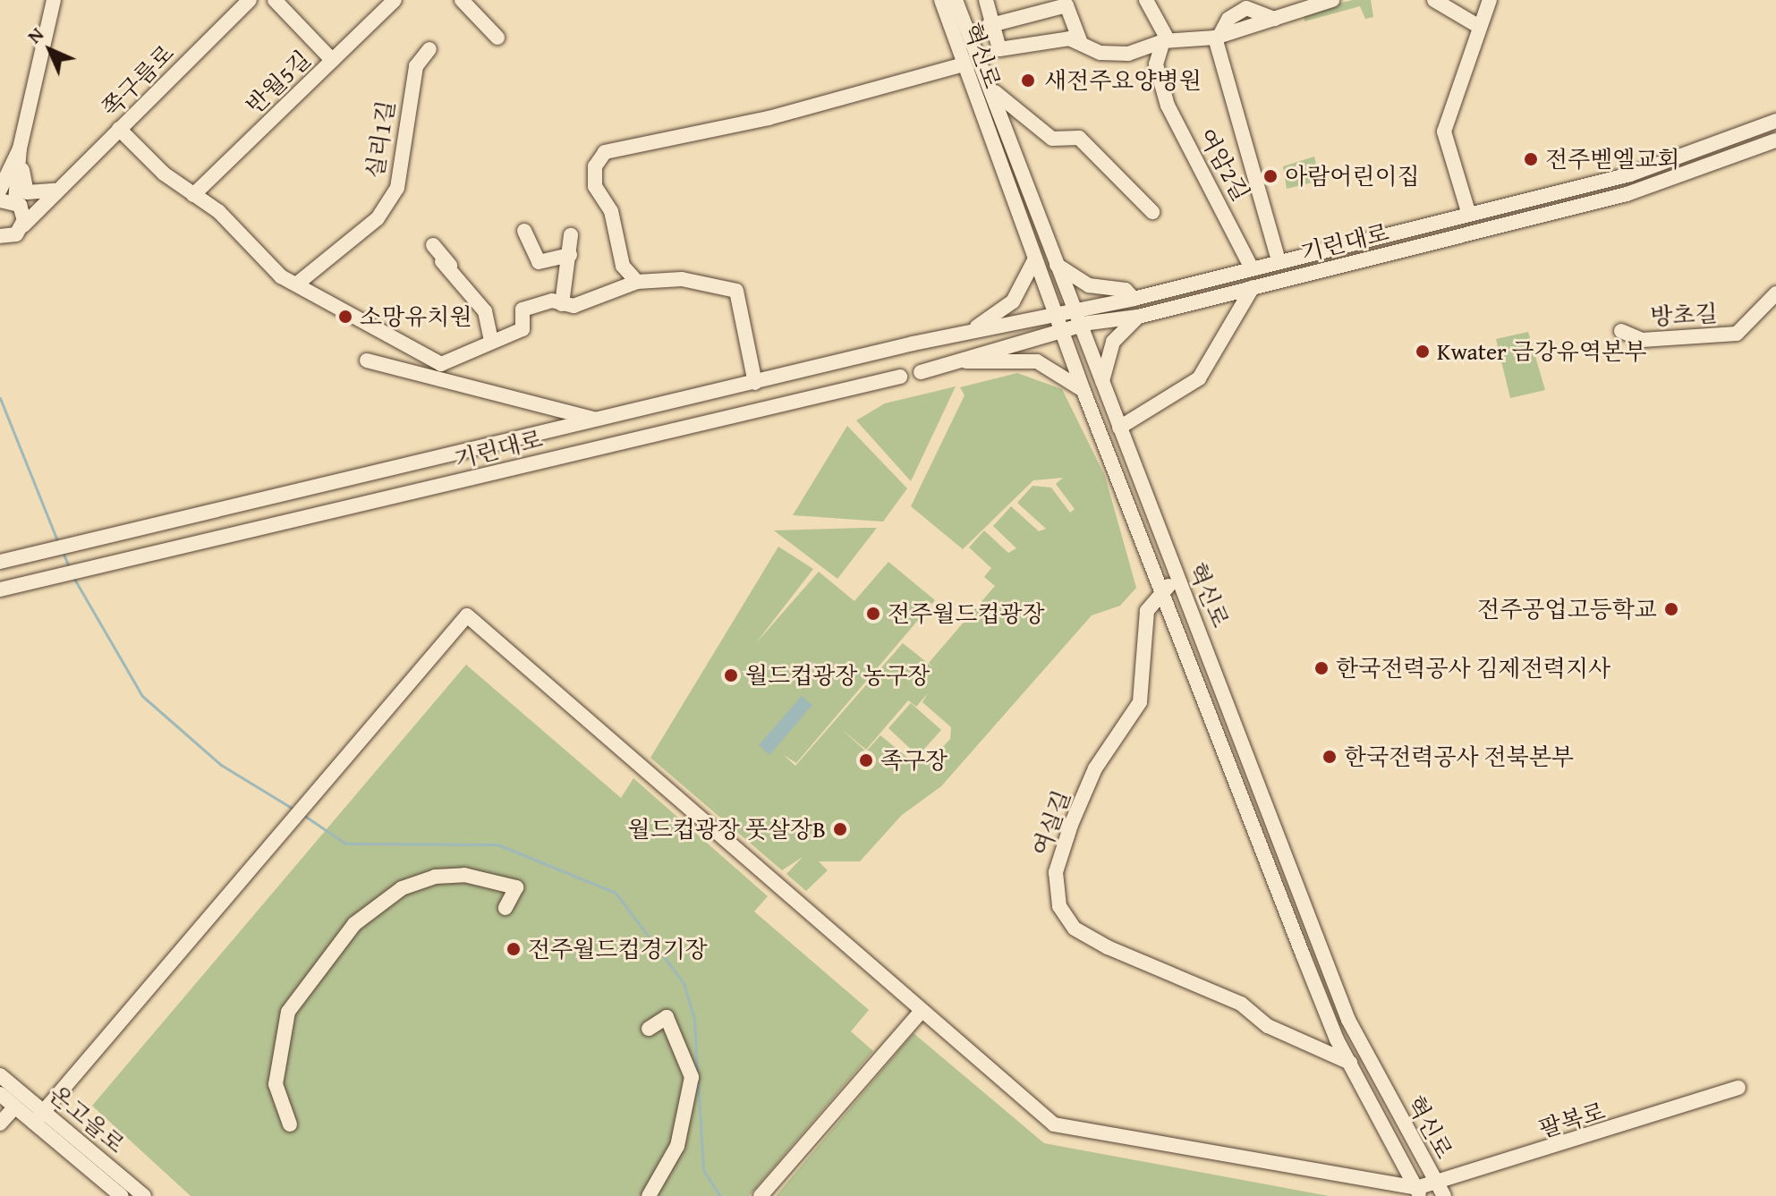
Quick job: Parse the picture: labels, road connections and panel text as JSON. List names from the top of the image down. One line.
{"streets":{"street":["혁신로","쪽구름로","반월5길","실리1길","여암2길","기린대로","방초길","여실길","온고을로","팔복로"]},"crossings":[["혁신로","기린대로"],["혁신로","여실길"],["혁신로","팔복로"],["여암2길","기린대로"]],"places":["새전주요양병원","전주벧엘교회","아람어린이집","소망유치원","Kwater 금강유역본부","전주공업고등학교","전주월드컵광장","한국전력공사 김제전력지사","월드컵광장 농구장","한국전력공사 전북본부","족구장","월드컵광장 풋살장B","전주월드컵경기장"],"north":"top left"}
